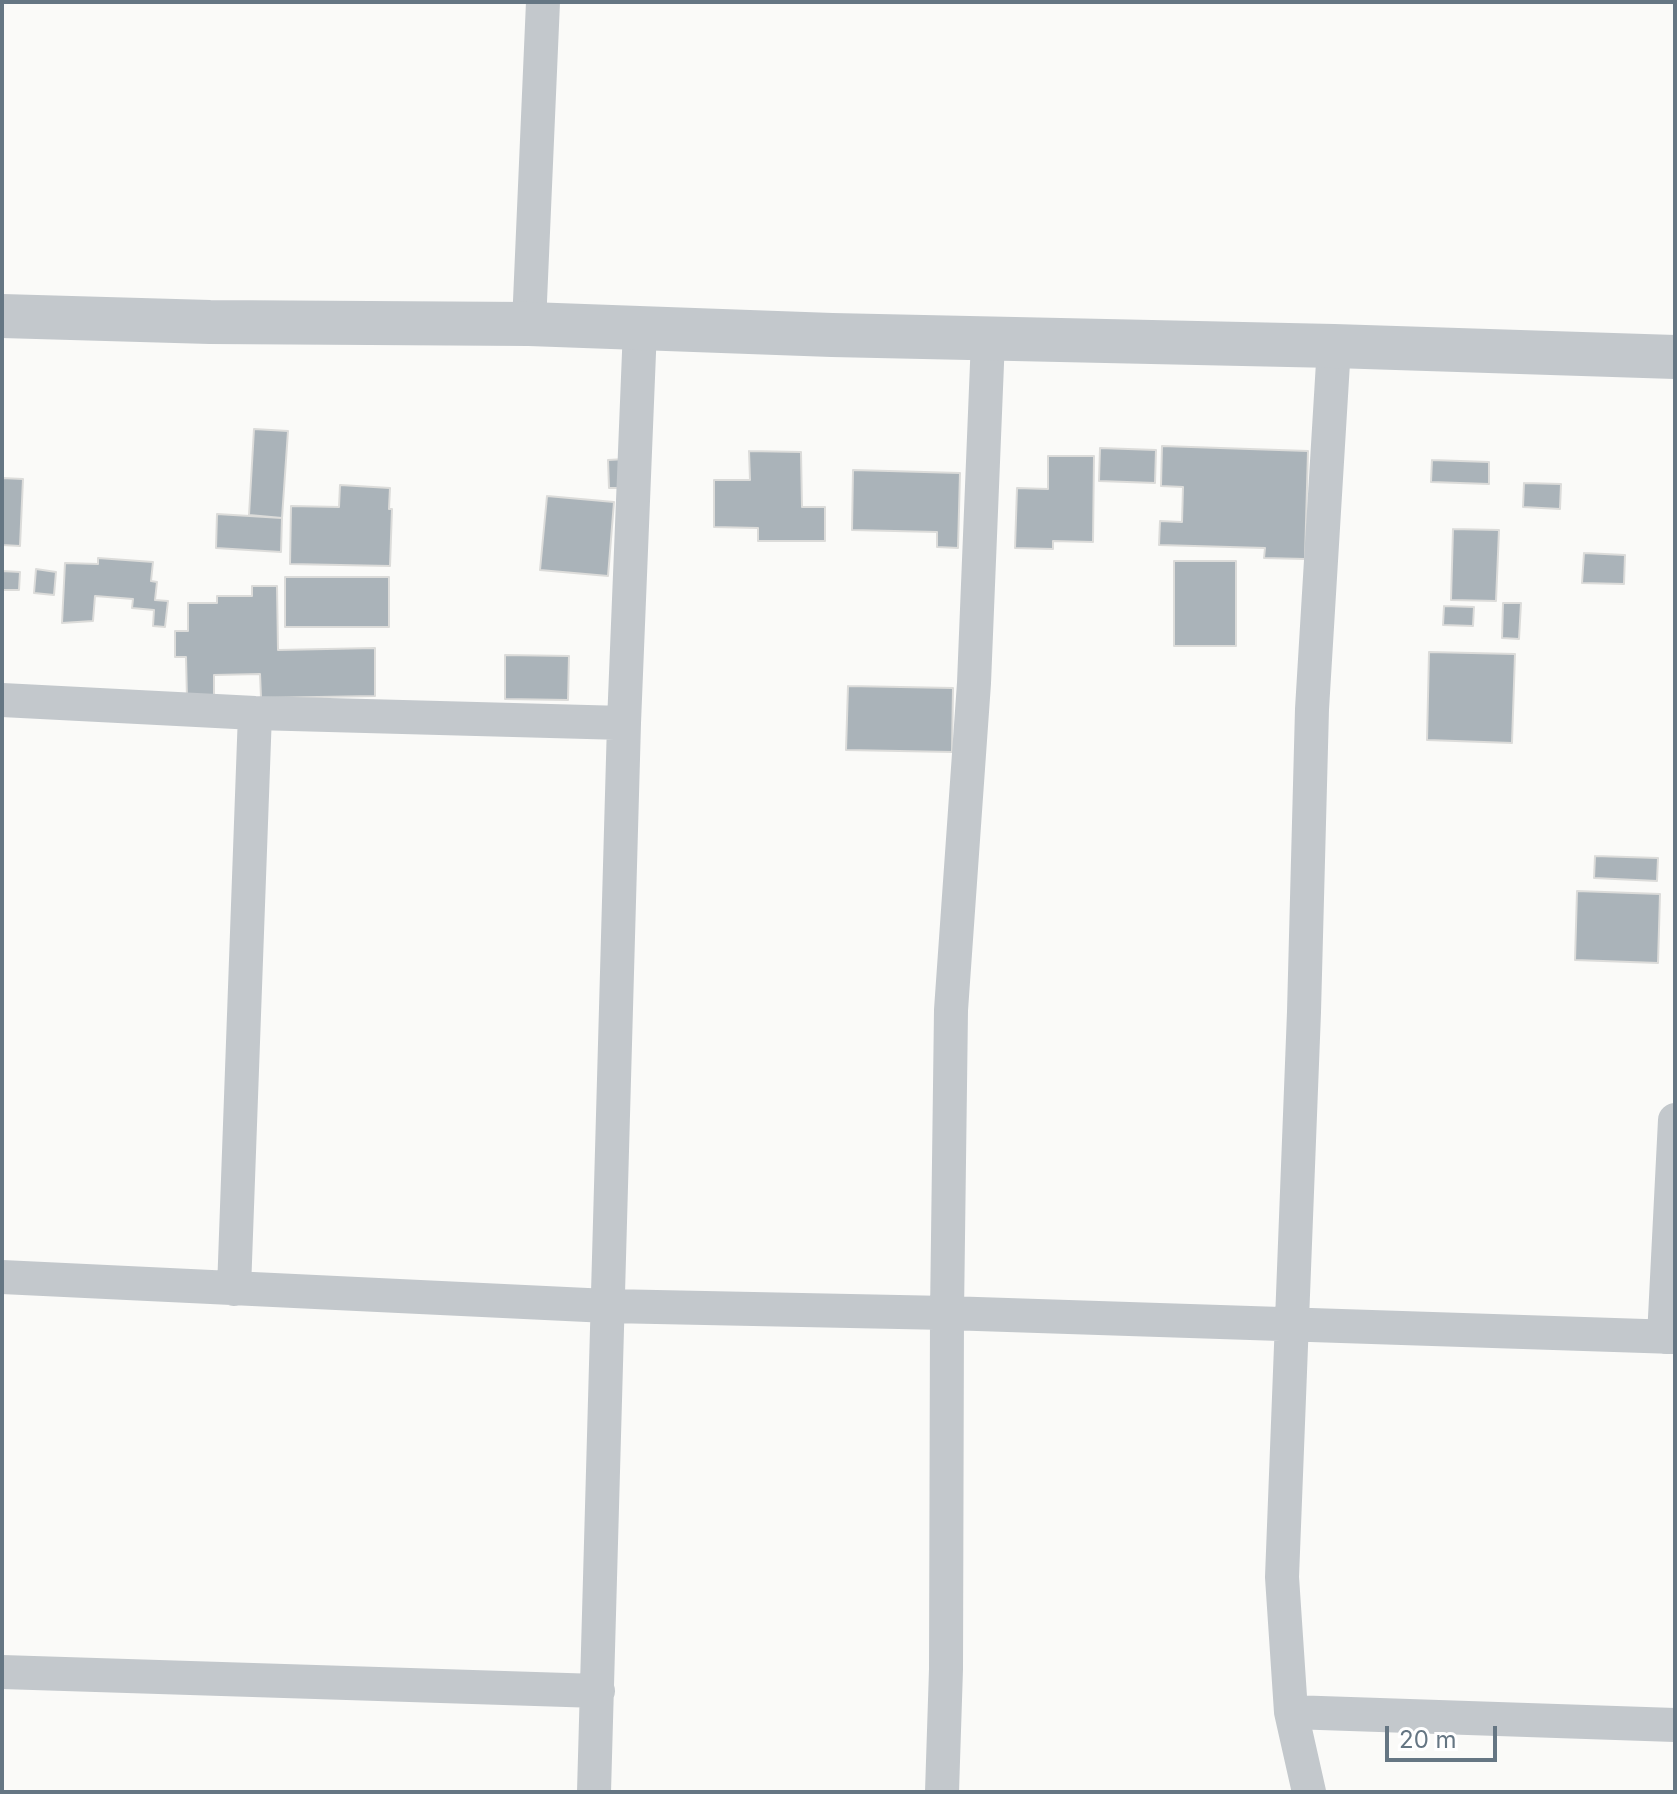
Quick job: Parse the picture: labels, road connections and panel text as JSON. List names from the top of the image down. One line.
{"scale_bar":"20 m"}
